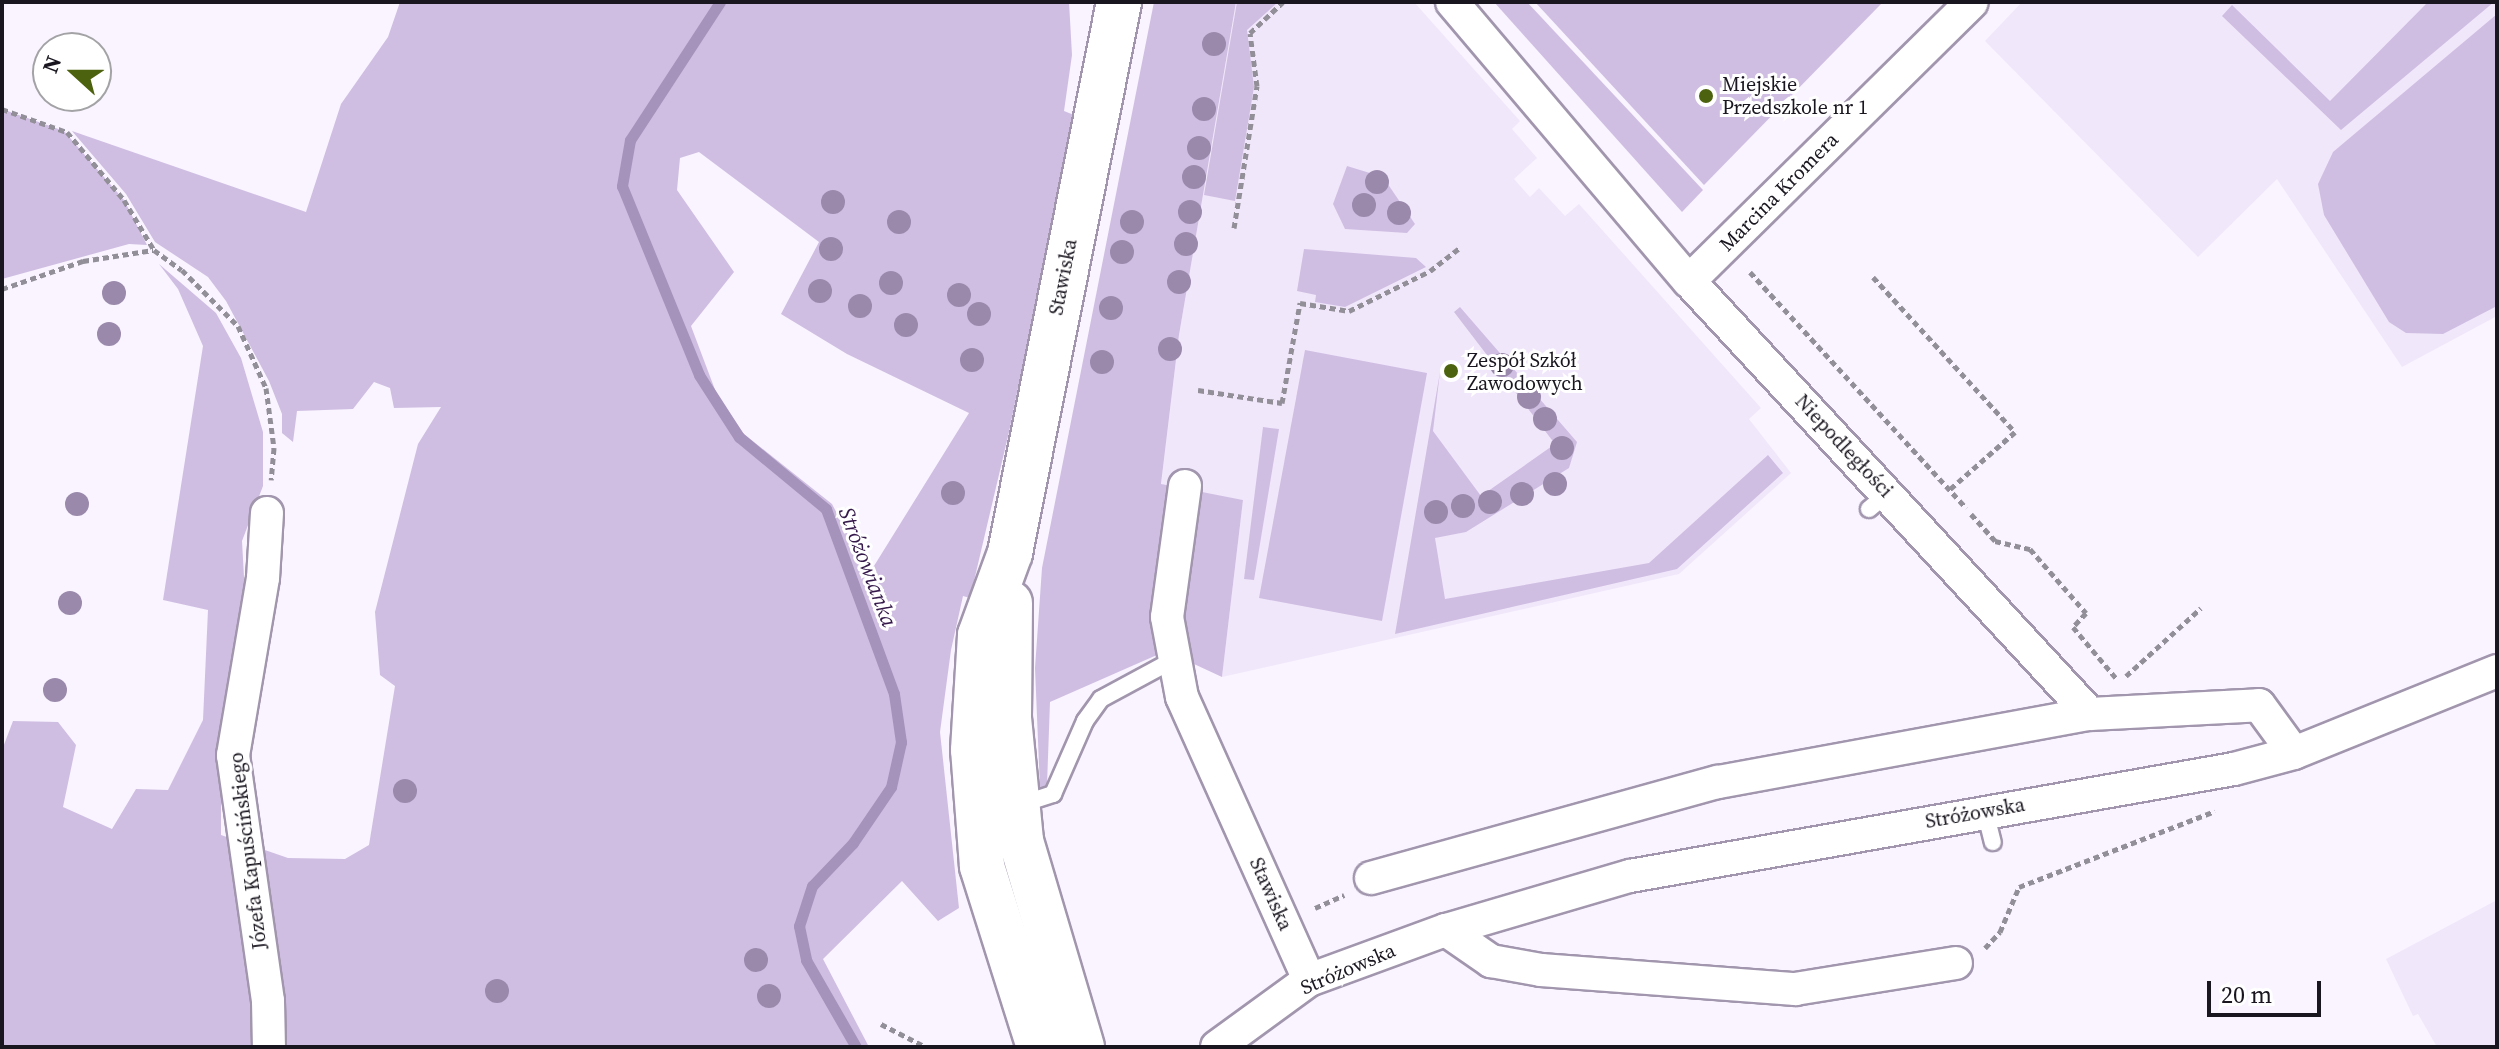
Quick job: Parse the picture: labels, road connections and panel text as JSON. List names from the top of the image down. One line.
{"streets":{"main road":["Stawiska"],"street":["Marcina Kromera","Niepodległości","Stróżowska","Józefa Kapuścińskiego"]},"crossings":[["Marcina Kromera","Niepodległości"],["Stawiska","Stróżowska"]],"water":["Stróżowianka"],"places":["Miejskie Przedszkole nr 1","Zespół Szkół Zawodowych"],"scale_bar":"20 m","north":"left"}
